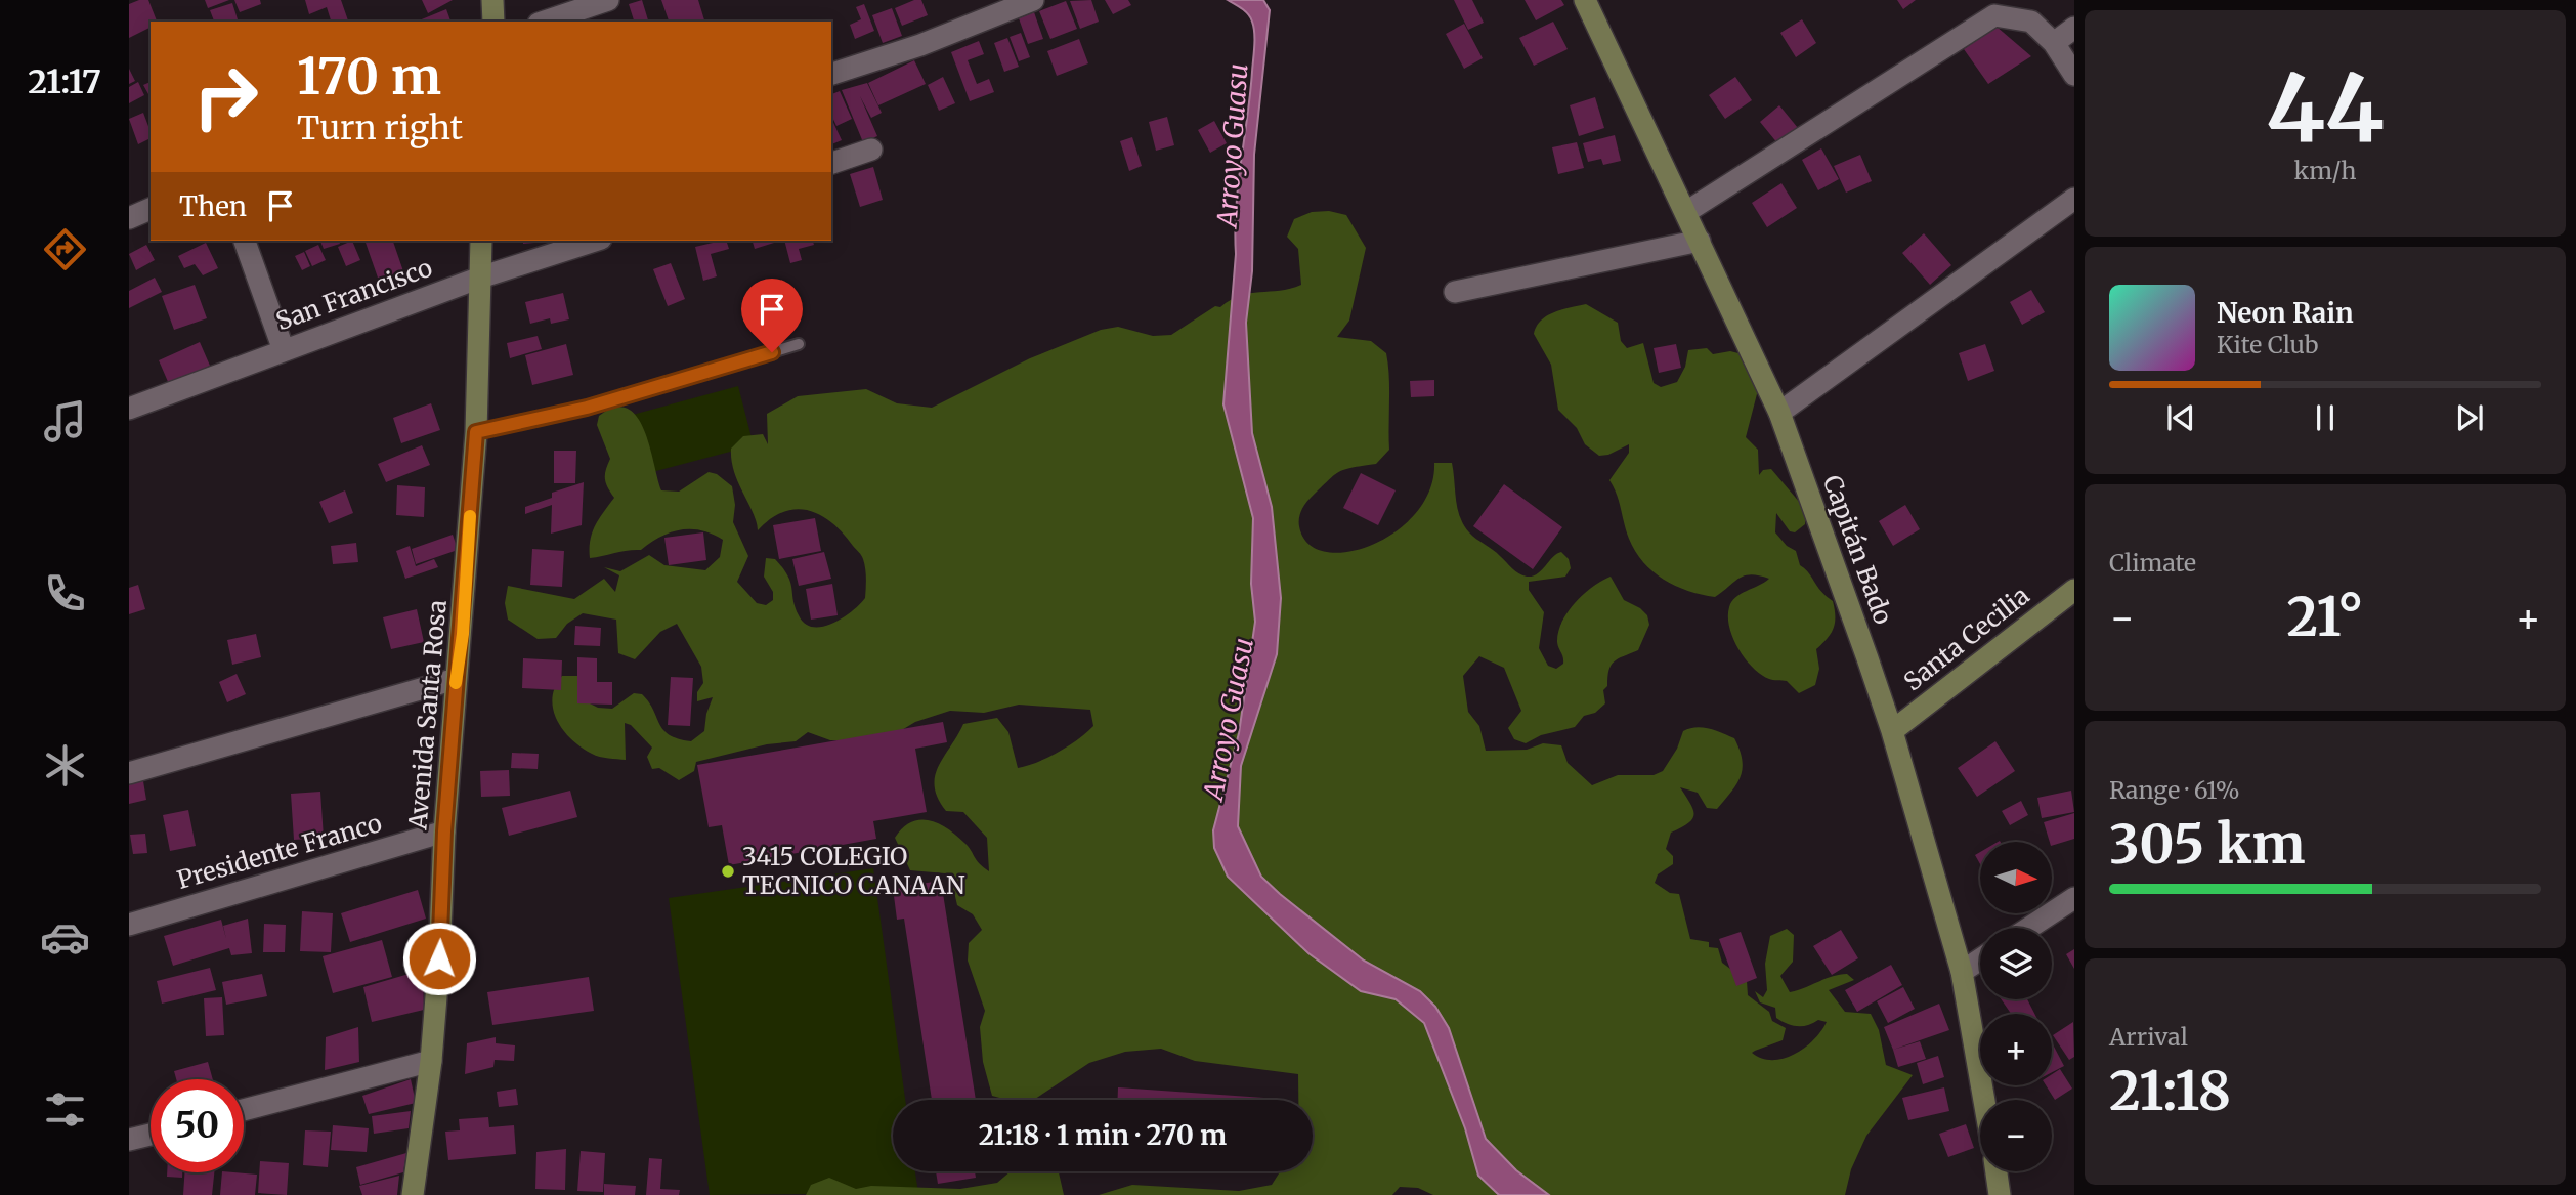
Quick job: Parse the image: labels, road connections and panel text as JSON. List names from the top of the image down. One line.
{"streets":{"street":["San Francisco","Capitán Bado","Santa Cecilia","Avenida Santa Rosa","Presidente Franco"]},"crossings":[["San Francisco","Avenida Santa Rosa"],["Capitán Bado","Santa Cecilia"],["Avenida Santa Rosa","Presidente Franco"]],"water":["Arroyo Guasu"],"places":["3415 COLEGIO TECNICO CANAAN"],"north":"right","page":{"tabs":"21:17","tile":[["44","km/h"],"Climate",["Range · 61%","305 km"],["Arrival","21:18"]],"turn":["170 m","Turn right"],"then":"Then","song":["Neon Rain","Kite Club"],"heat":["−","21°","+"],"map_buttons":["+","−"],"limit":"50","trip":"21:18 · 1 min · 270 m"}}
